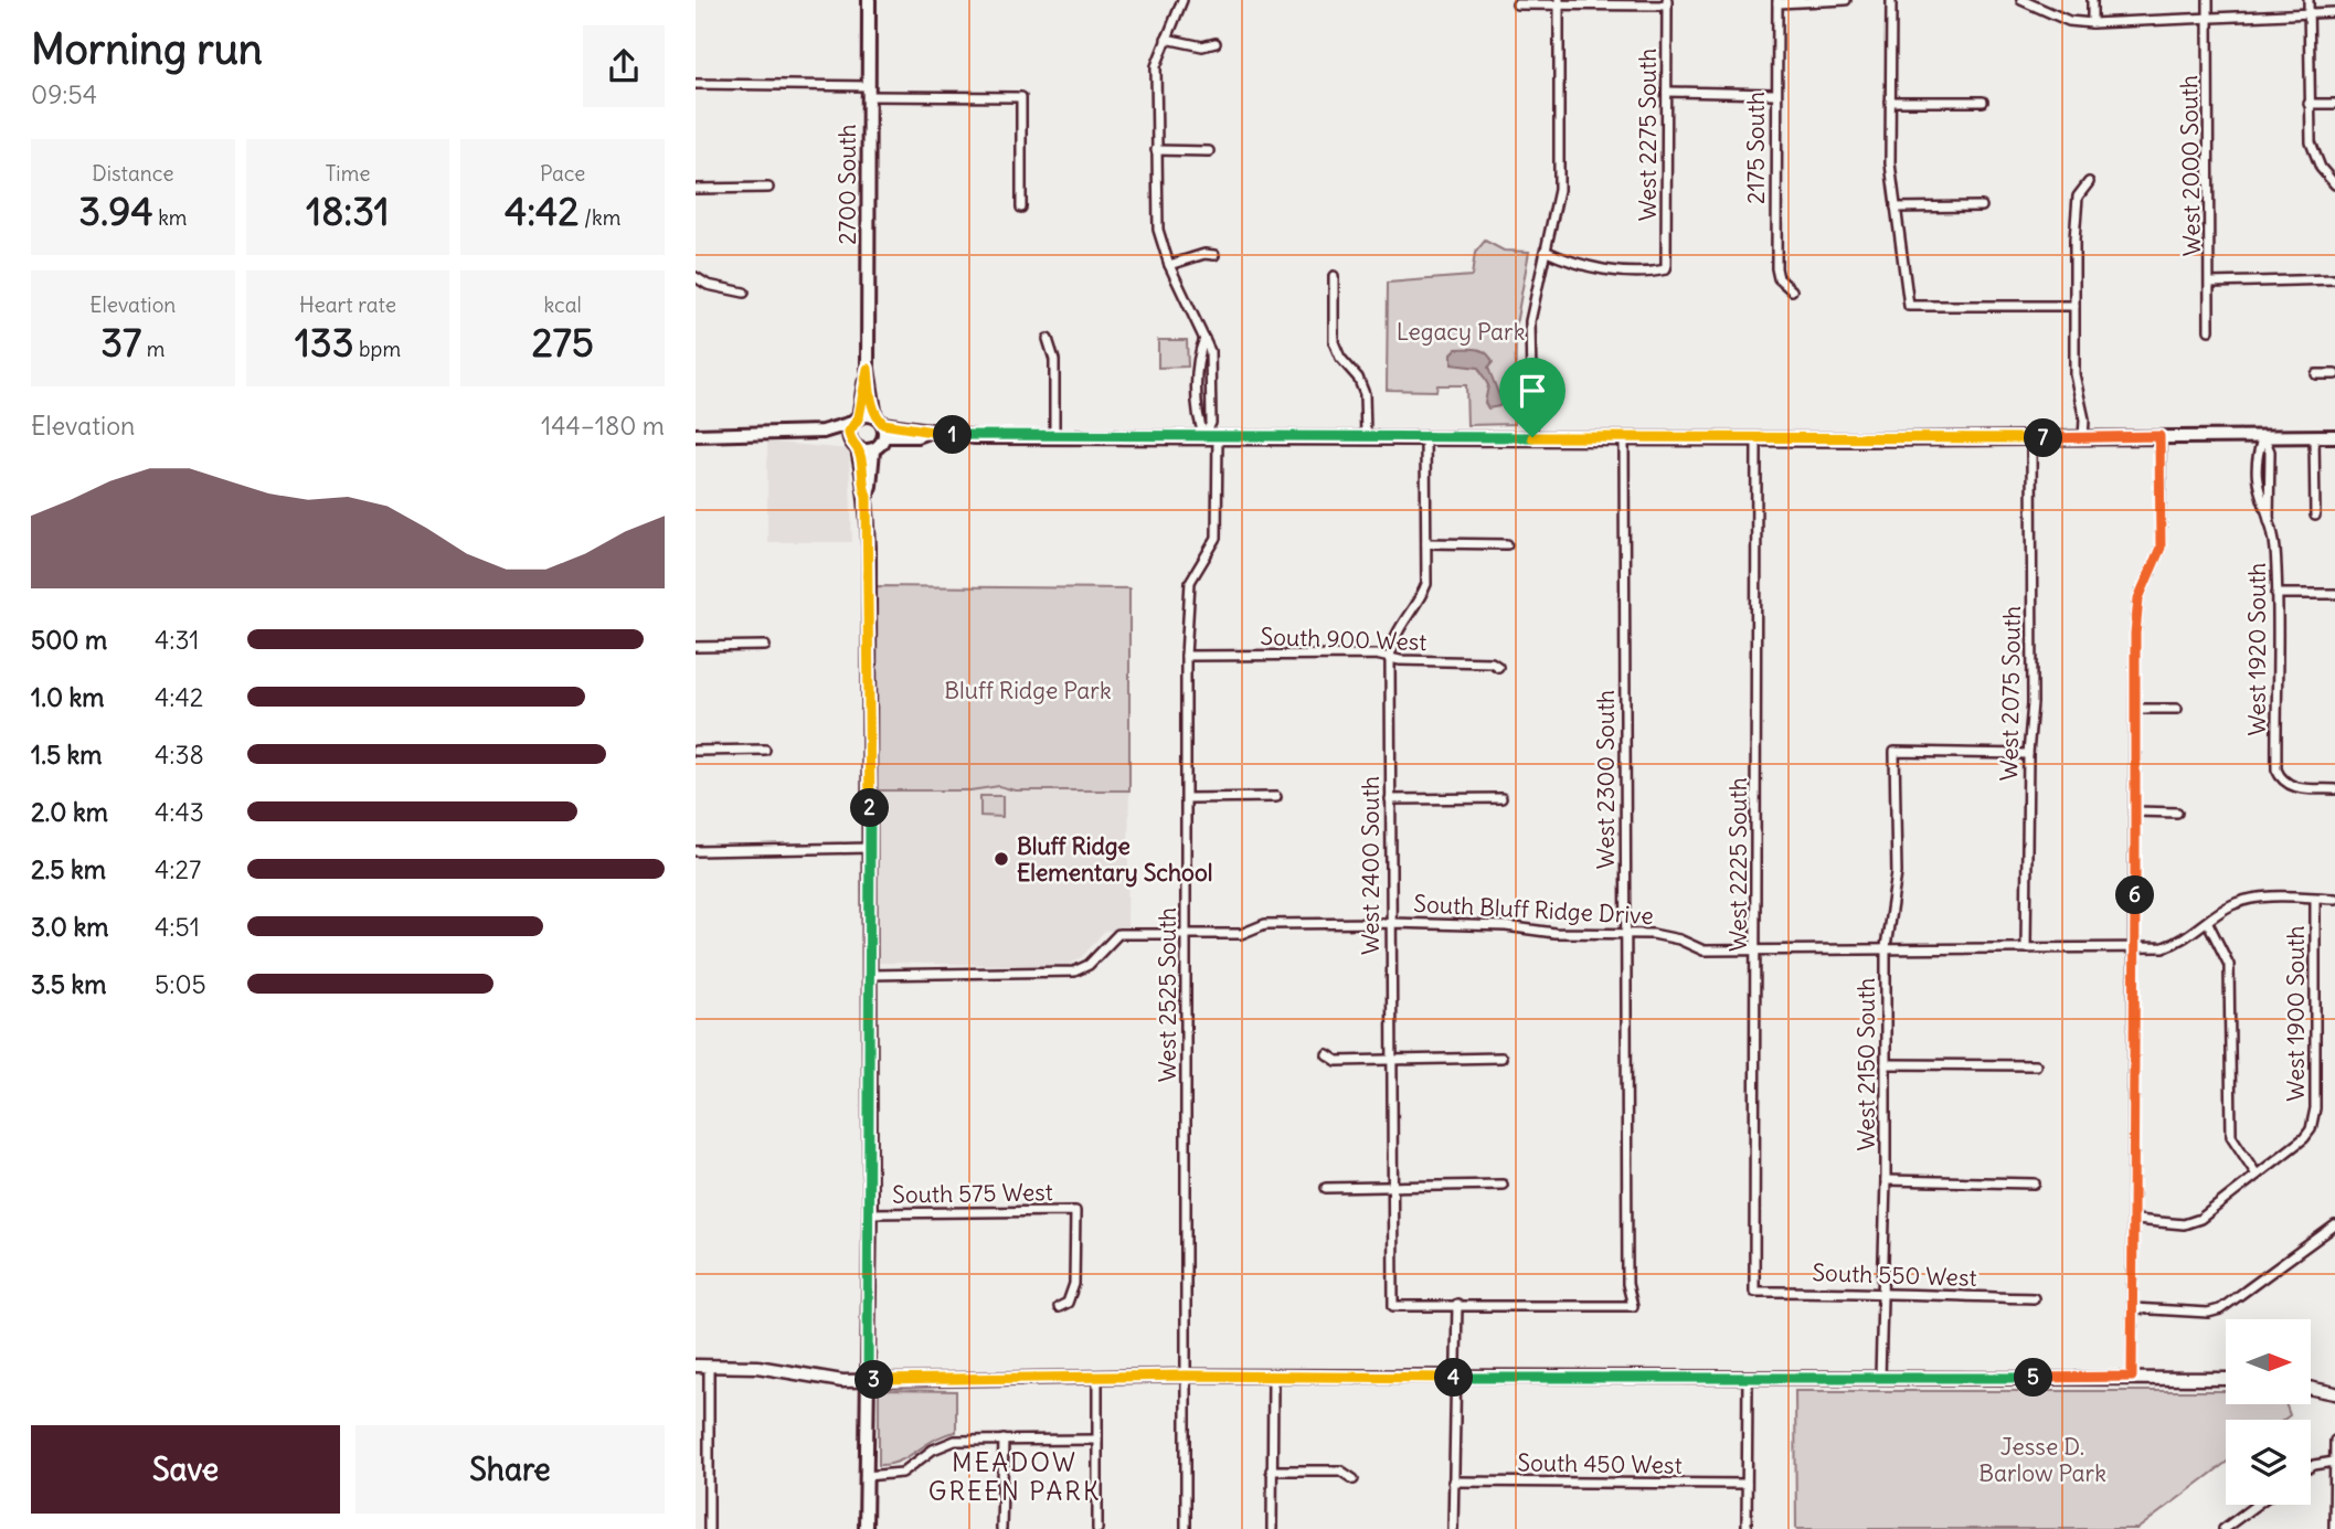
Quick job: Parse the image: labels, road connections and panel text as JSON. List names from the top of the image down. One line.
{"streets":{"main road":["2700 South"],"street":["West 2275 South","2175 South","West 2000 South","South 900 West","West 1920 South","West 2075 South","West 2300 South","West 2225 South","West 2400 South","South Bluff Ridge Drive","West 2525 South","West 1900 South","West 2150 South","South 575 West","South 550 West","South 450 West"]},"crossings":[["South 900 West","West 2400 South"],["South 900 West","West 2525 South"],["West 2075 South","South Bluff Ridge Drive"],["West 2075 South","West 2150 South"],["West 2300 South","West 2400 South"],["West 2300 South","South Bluff Ridge Drive"],["West 2225 South","South Bluff Ridge Drive"],["West 2225 South","South 550 West"],["West 2400 South","South Bluff Ridge Drive"],["South Bluff Ridge Drive","West 2525 South"],["South Bluff Ridge Drive","West 1900 South"],["South Bluff Ridge Drive","West 2150 South"],["West 2150 South","South 550 West"]],"districts":["MEADOW GREEN PARK"],"parks":["Legacy Park","Bluff Ridge Park","Jesse D. Barlow Park"],"places":["Bluff Ridge Elementary School"],"north":"right","page":{"heading":["Morning run","09:54"],"stats":[["Distance","3.94 km"],["Time","18:31"],["Pace","4:42 /km"],["Elevation","37 m"],["Heart rate","133 bpm"],["kcal","275"]],"chart":["Elevation","144–180 m"],"pins":["1","7","2","6","4","5","3"],"list":[{"name":"500 m","note":"4:31"},{"name":"1.0 km","note":"4:42"},{"name":"1.5 km","note":"4:38"},{"name":"2.0 km","note":"4:43"},{"name":"2.5 km","note":"4:27"},{"name":"3.0 km","note":"4:51"},{"name":"3.5 km","note":"5:05"}],"buttons":["Save","Share"]}}
